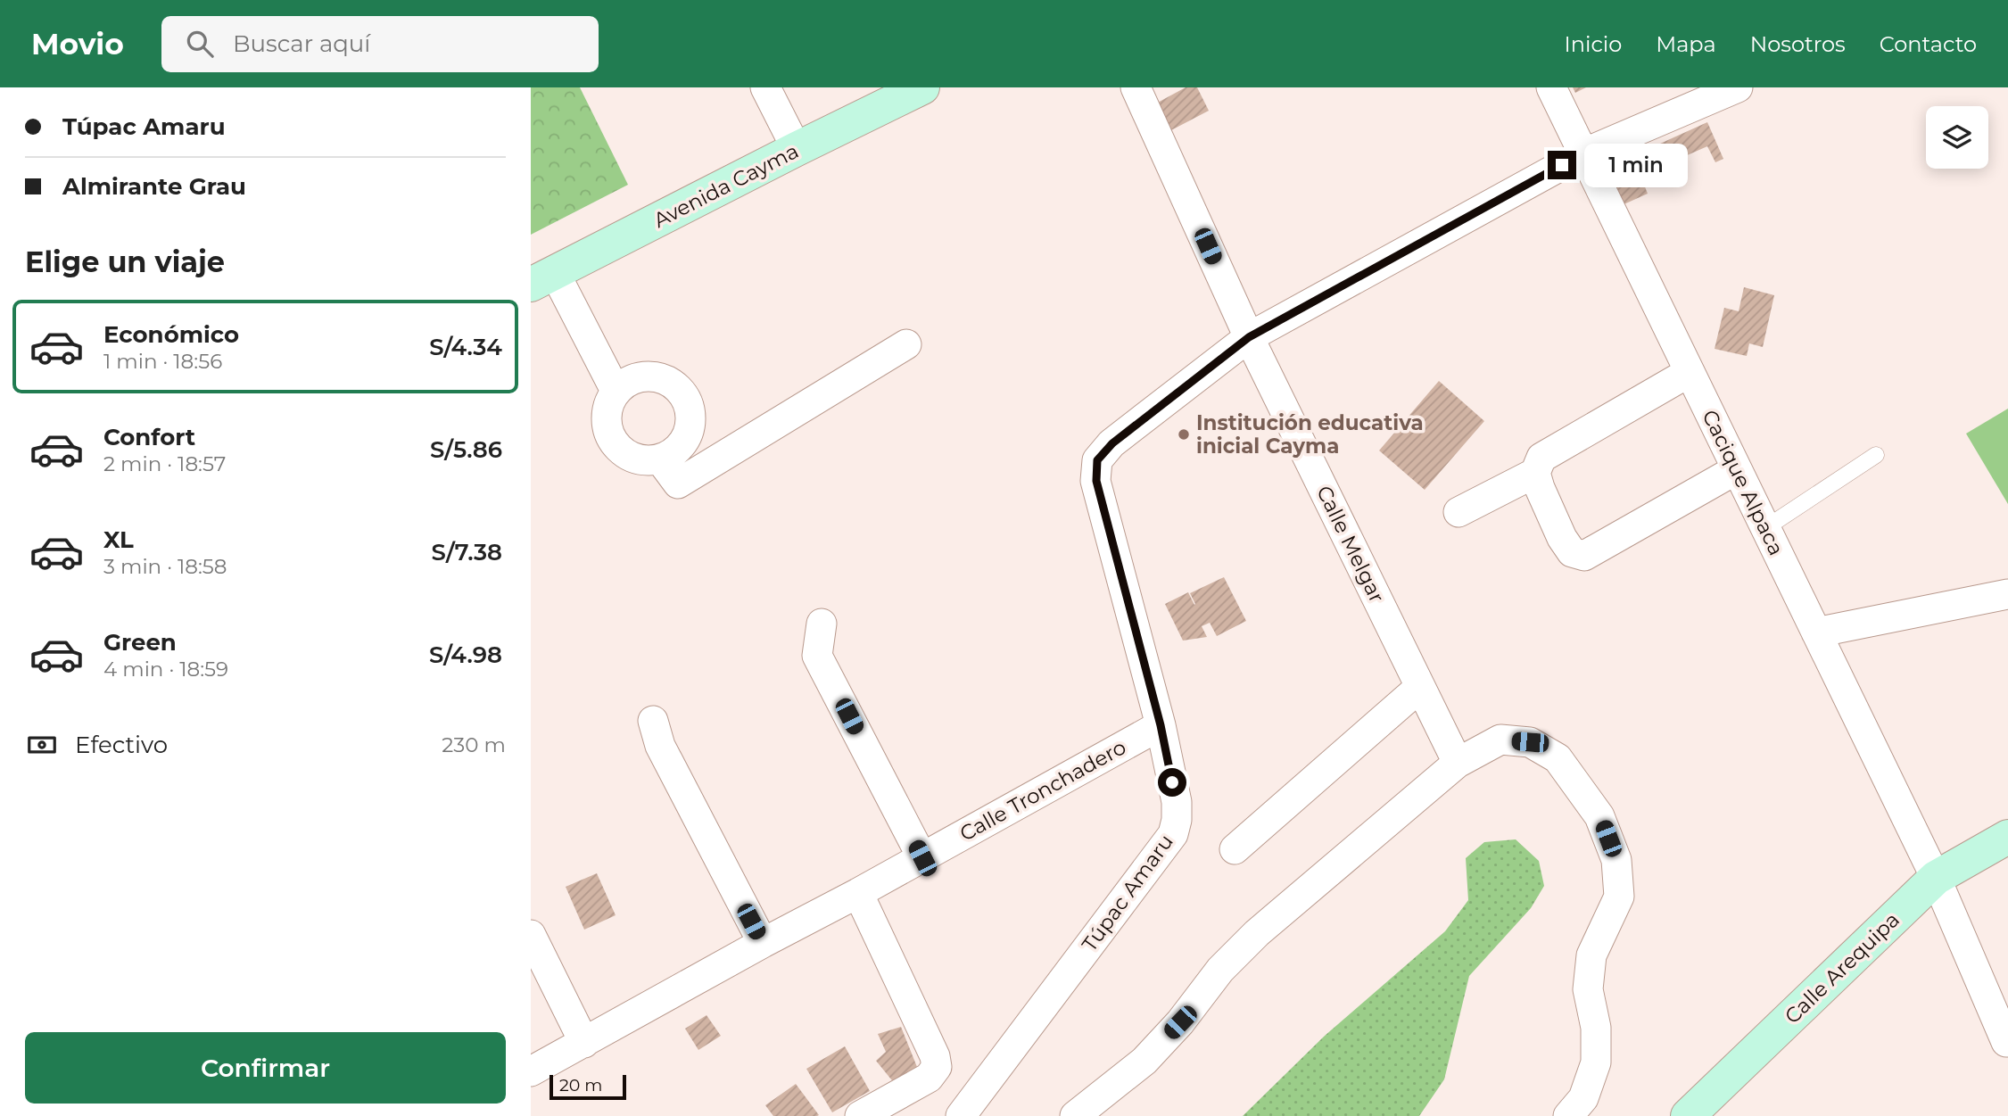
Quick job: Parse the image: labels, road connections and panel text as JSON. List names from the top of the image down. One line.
{"streets":{"street":["Avenida Cayma","Cacique Alpaca","Calle Melgar","Calle Tronchadero","Túpac Amaru","Calle Arequipa"]},"crossings":[["Cacique Alpaca","Túpac Amaru"],["Cacique Alpaca","Calle Arequipa"],["Calle Melgar","Túpac Amaru"],["Calle Tronchadero","Túpac Amaru"]],"places":["Institución educativa inicial Cayma"],"scale_bar":"20 m","page":{"header":"Movio","search":"Buscar aquí","nav":["Inicio","Mapa","Nosotros","Contacto"],"banner":["Túpac Amaru","Almirante Grau"],"bubble":"1 min","heading":"Elige un viaje","list":[{"name":"Económico","note":"1 min · 18:56","value":"S/4.34"},{"name":"Confort","note":"2 min · 18:57","value":"S/5.86"},{"name":"XL","note":"3 min · 18:58","value":"S/7.38"},{"name":"Green","note":"4 min · 18:59","value":"S/4.98"}],"pay":["Efectivo","230 m"],"buttons":"Confirmar","scale":"20 m"}}
